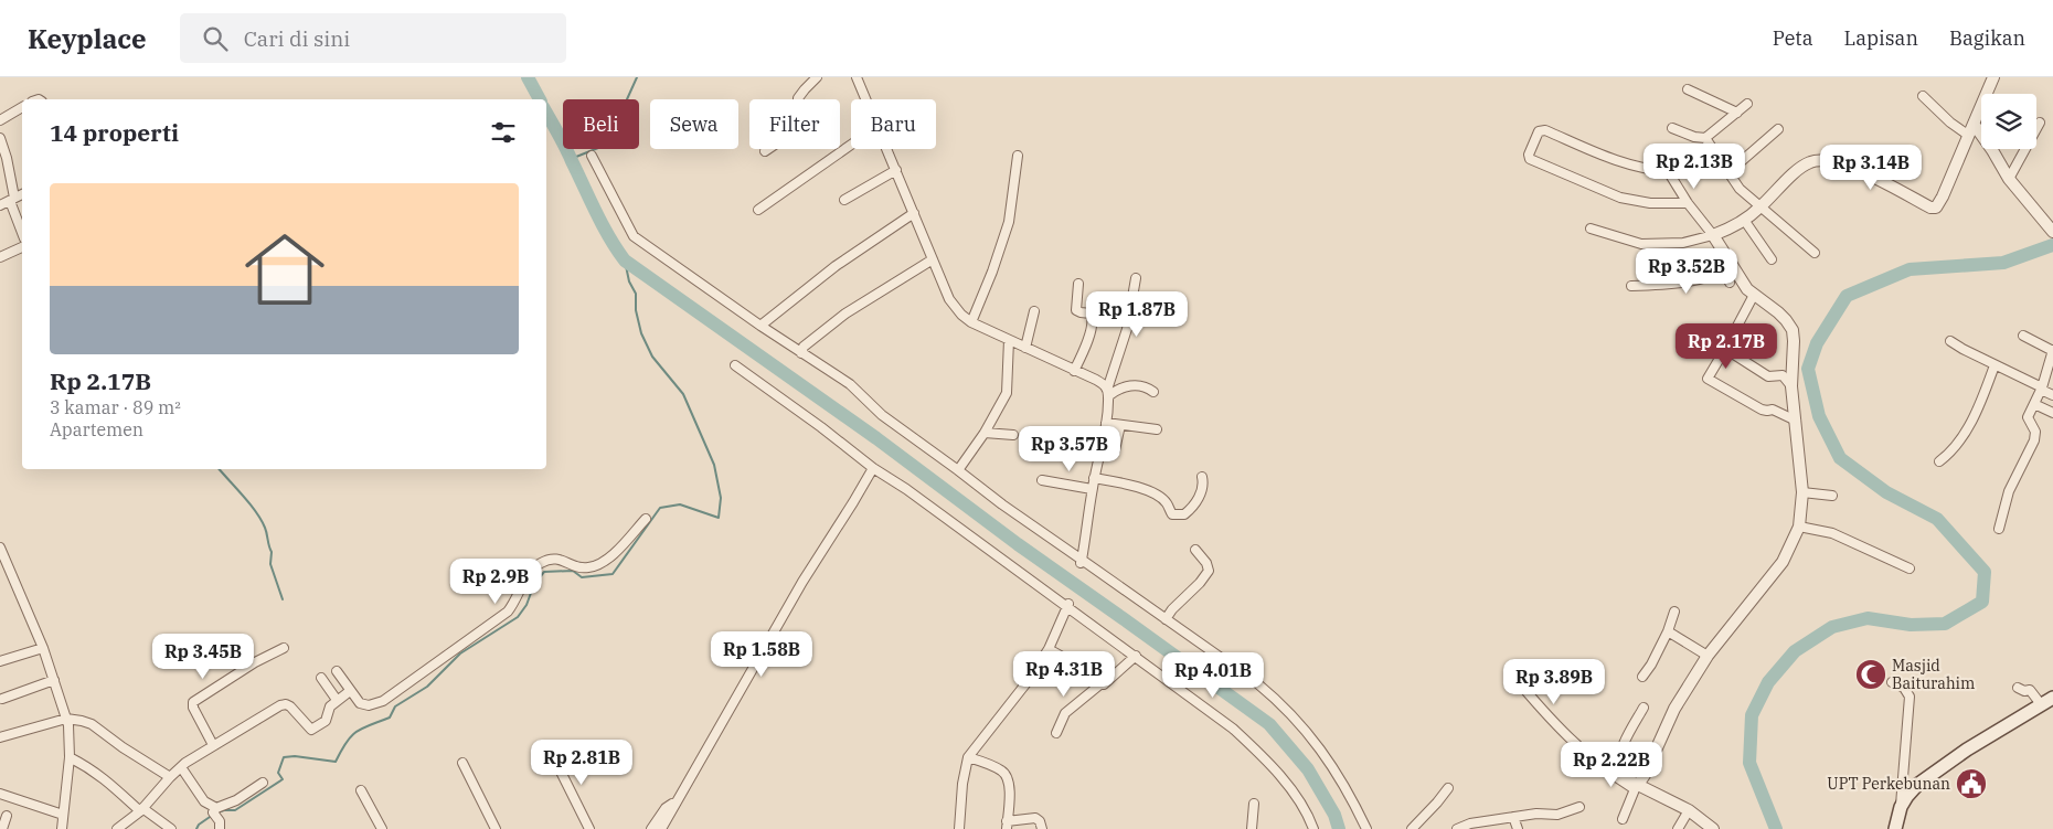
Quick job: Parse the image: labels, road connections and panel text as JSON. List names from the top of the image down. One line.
{"places":{"mosque":["Masjid Baiturahim"],"public building":["UPT Perkebunan"]},"page":{"header":"Keyplace","search":"Cari di sini","nav":["Peta","Lapisan","Bagikan"],"chip":["Beli","Sewa","Filter","Baru"],"heading":"14 properti","price":["Rp 2.13B","Rp 3.14B","Rp 3.52B","Rp 1.87B","Rp 2.17B","Rp 3.57B","Rp 2.9B","Rp 1.58B","Rp 3.45B","Rp 4.31B","Rp 4.01B","Rp 3.89B","Rp 2.81B","Rp 2.22B"],"list":[{"name":"Rp 2.17B","note":"3 kamar · 89 m² · Apartemen"}]}}
